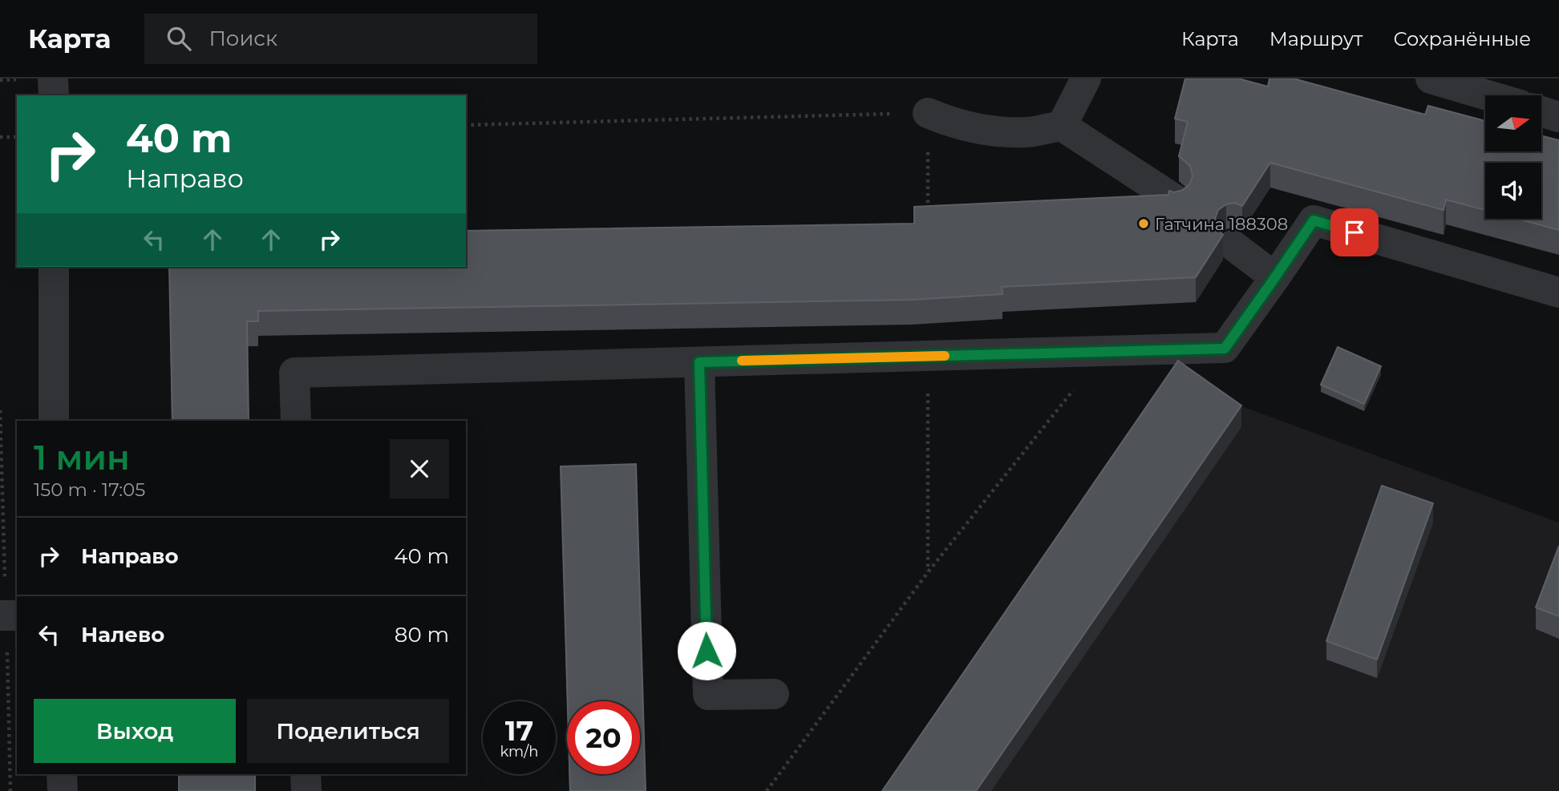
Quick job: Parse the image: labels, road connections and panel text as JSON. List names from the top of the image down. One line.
{"places":["Гатчина 188308"],"north":"right","page":{"header":"Карта","search":"Поиск","nav":["Карта","Маршрут","Сохранённые"],"turn":["40 m","Направо"],"heading":["1 мин","150 m · 17:05"],"list":[{"name":"Направо","value":"40 m"},{"name":"Налево","value":"80 m"}],"buttons":["Выход","Поделиться"],"speed":"17 km/h","limit":"20"}}
